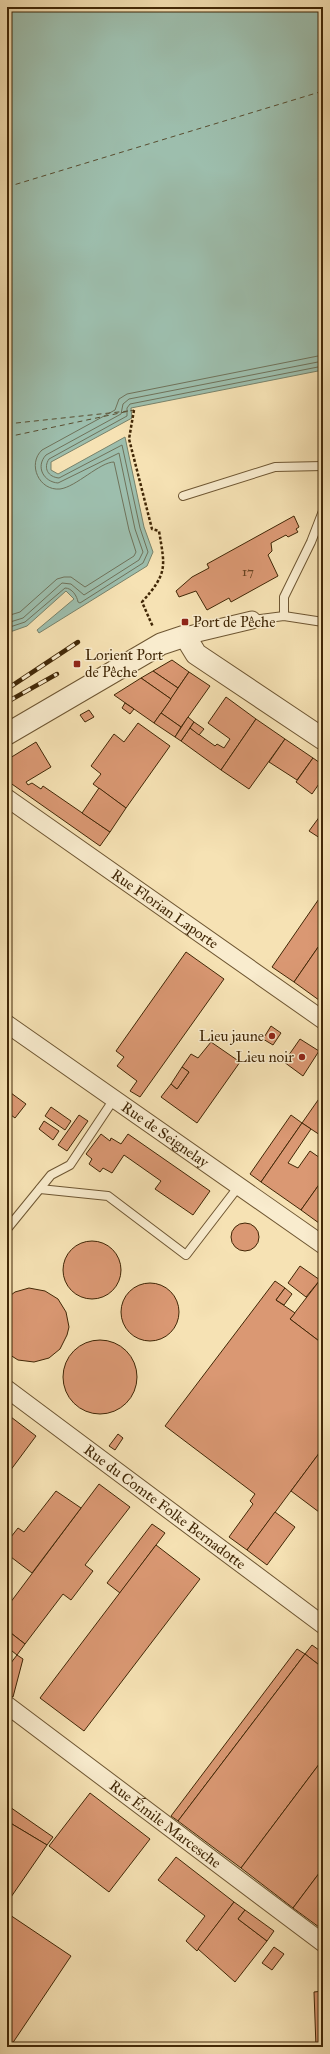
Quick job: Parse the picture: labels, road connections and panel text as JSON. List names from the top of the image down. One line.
{"streets":{"street":["Rue Florian Laporte","Rue de Seignelay","Rue du Comte Folke Bernadotte","Rue Émile Marcesche"]},"places":{"transit":["Port de Pêche","Lorient Port de Pêche"],"other":["Lieu jaune","Lieu noir"]},"house_numbers":["17"]}
